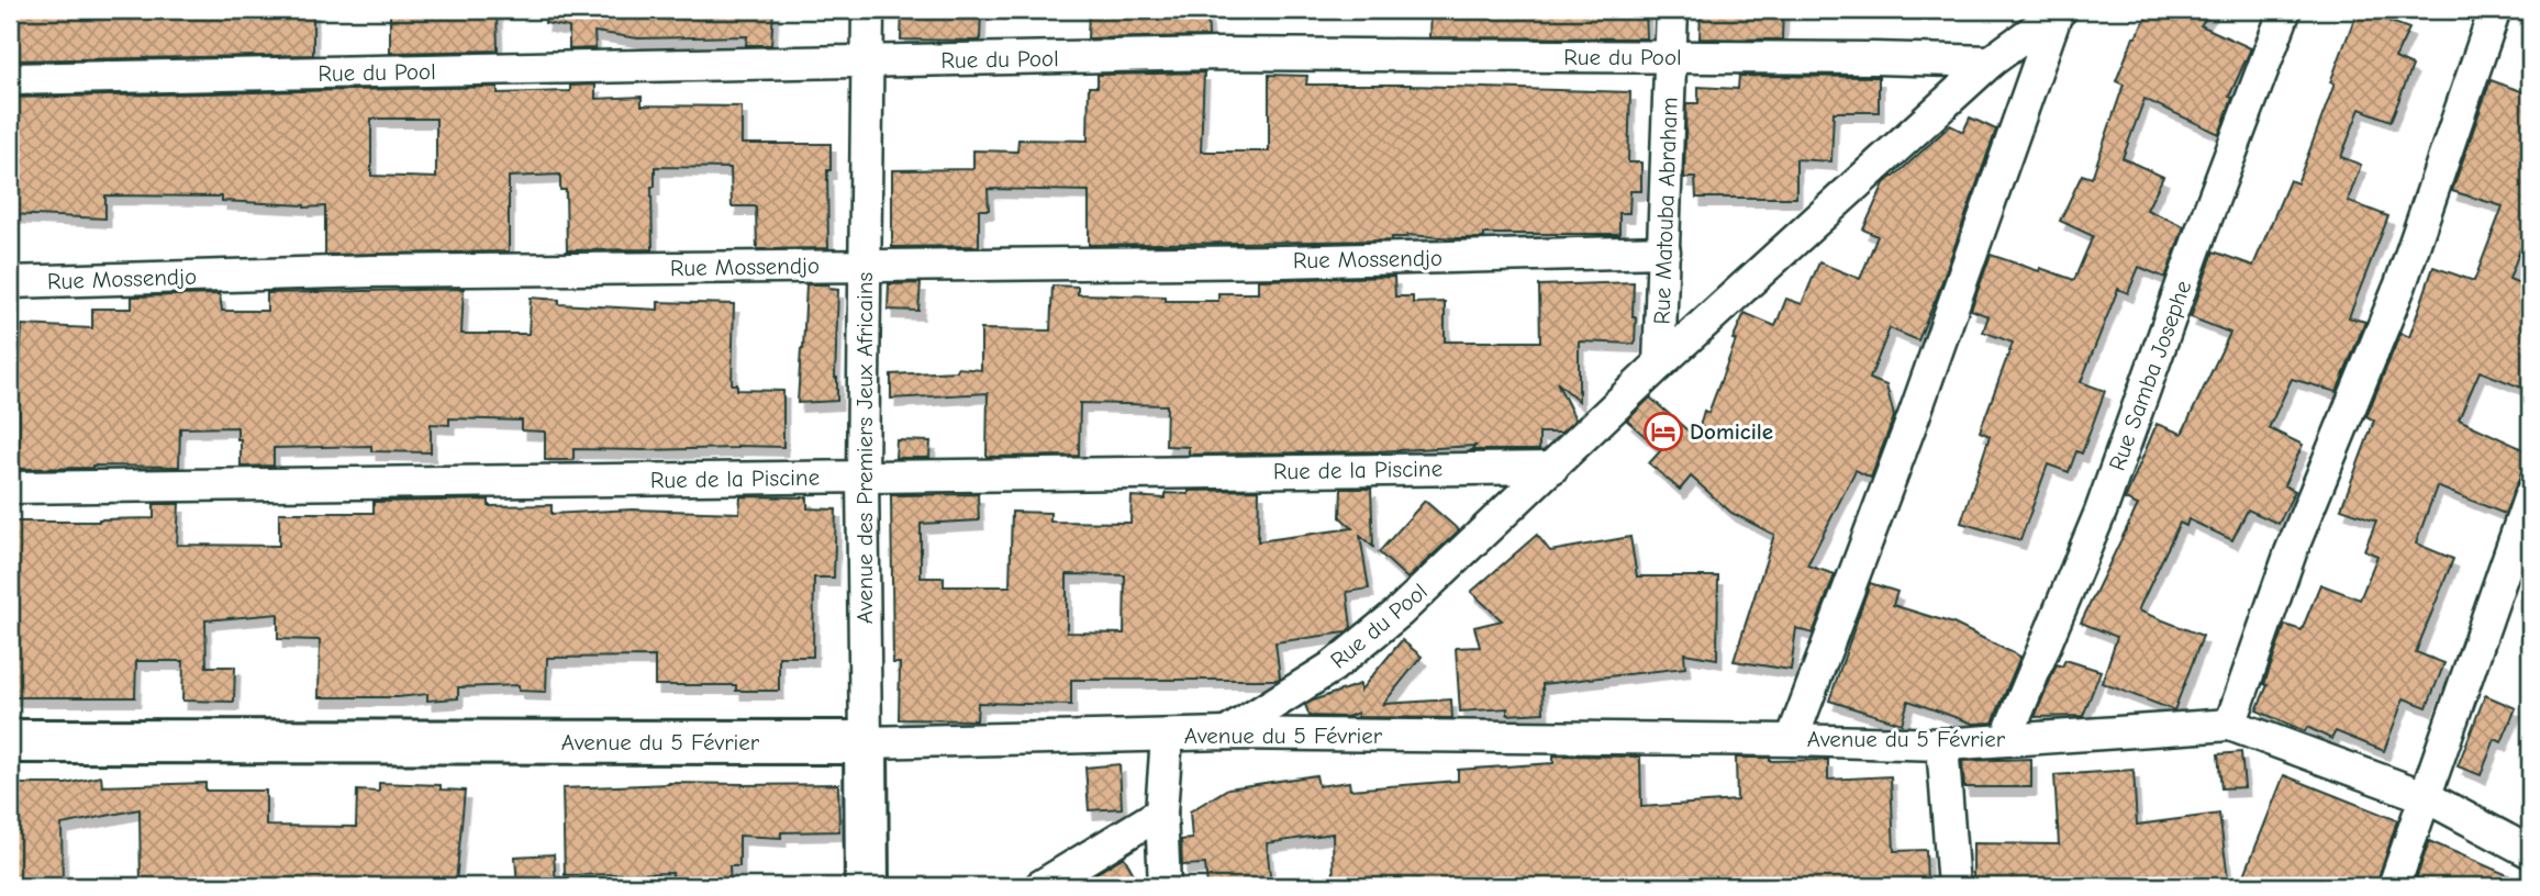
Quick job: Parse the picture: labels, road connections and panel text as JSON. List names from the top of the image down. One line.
{"streets":{"street":["Rue du Pool","Rue Matouba Abraham","Rue Mossendjo","Rue Samba Josephe","Avenue des Premiers Jeux Africains","Rue de la Piscine","Avenue du 5 Février"]},"crossings":[["Rue du Pool","Rue Matouba Abraham"],["Rue du Pool","Avenue des Premiers Jeux Africains"],["Rue du Pool","Rue de la Piscine"],["Rue du Pool","Avenue du 5 Février"],["Rue Matouba Abraham","Rue Mossendjo"],["Rue Mossendjo","Avenue des Premiers Jeux Africains"],["Rue Samba Josephe","Avenue du 5 Février"],["Avenue des Premiers Jeux Africains","Rue de la Piscine"],["Avenue des Premiers Jeux Africains","Avenue du 5 Février"]],"places":{"hotel":["Domicile"]}}
